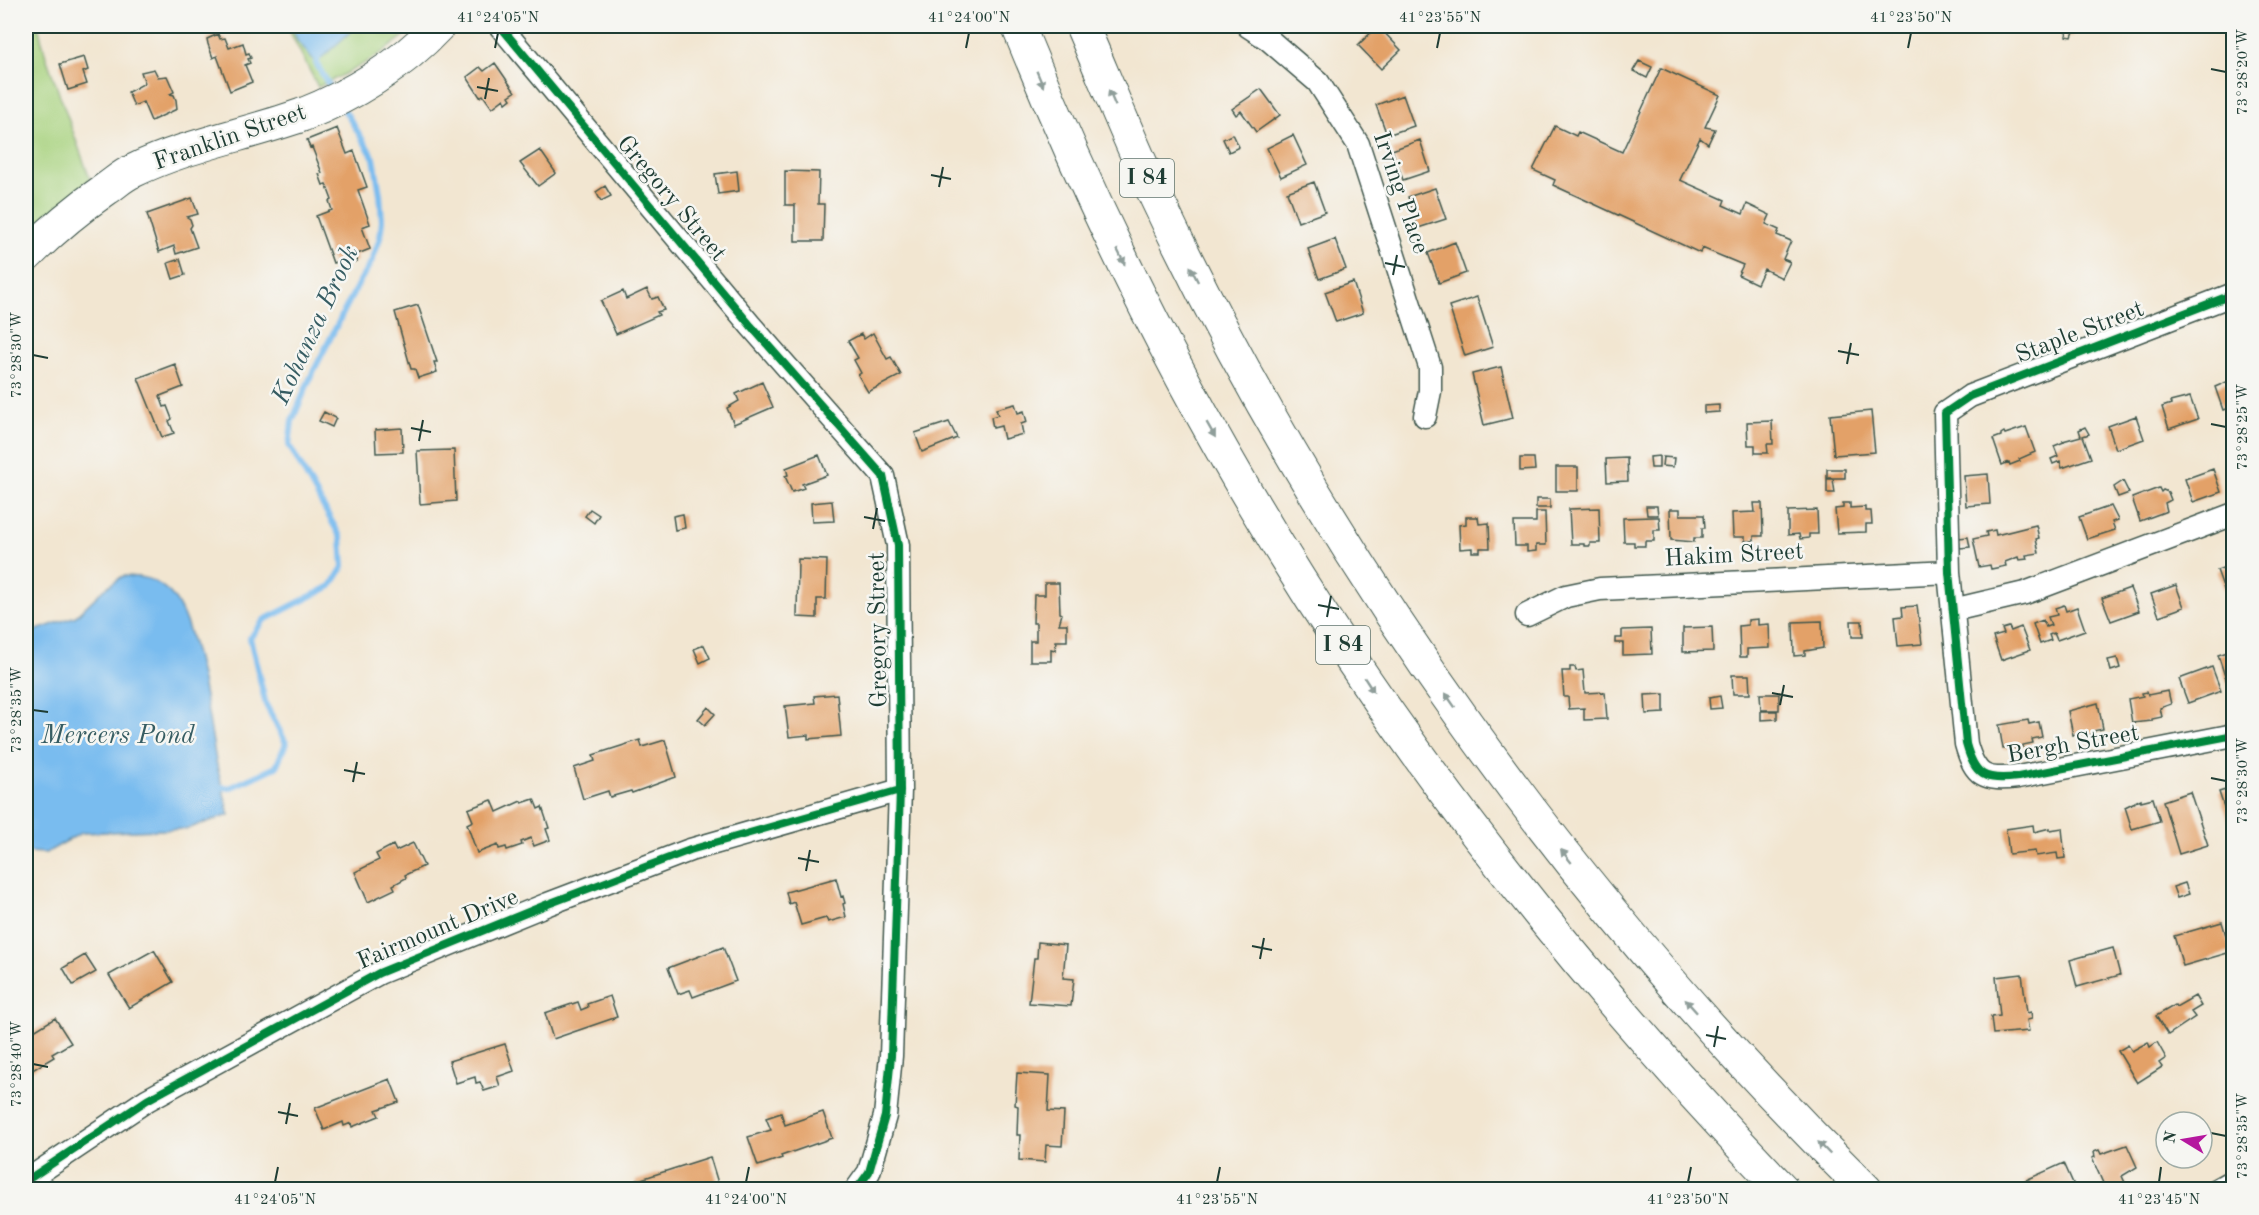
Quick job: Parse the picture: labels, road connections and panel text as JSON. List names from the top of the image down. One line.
{"streets":{"main road":["Franklin Street","I 84"],"street":["Irving Place","Gregory Street","Staple Street","Hakim Street","Bergh Street","Fairmount Drive"]},"crossings":[["Gregory Street","Fairmount Drive"],["Staple Street","Bergh Street"],["Hakim Street","Bergh Street"]],"water":["Kohanza Brook","Mercers Pond"],"north":"left","coordinates":["41°24'05\"N","41°24'00\"N","41°23'55\"N","41°23'50\"N","73°28'20\"W","73°28'30\"W","73°28'25\"W","73°28'35\"W","73°28'40\"W","41°23'45\"N"]}
